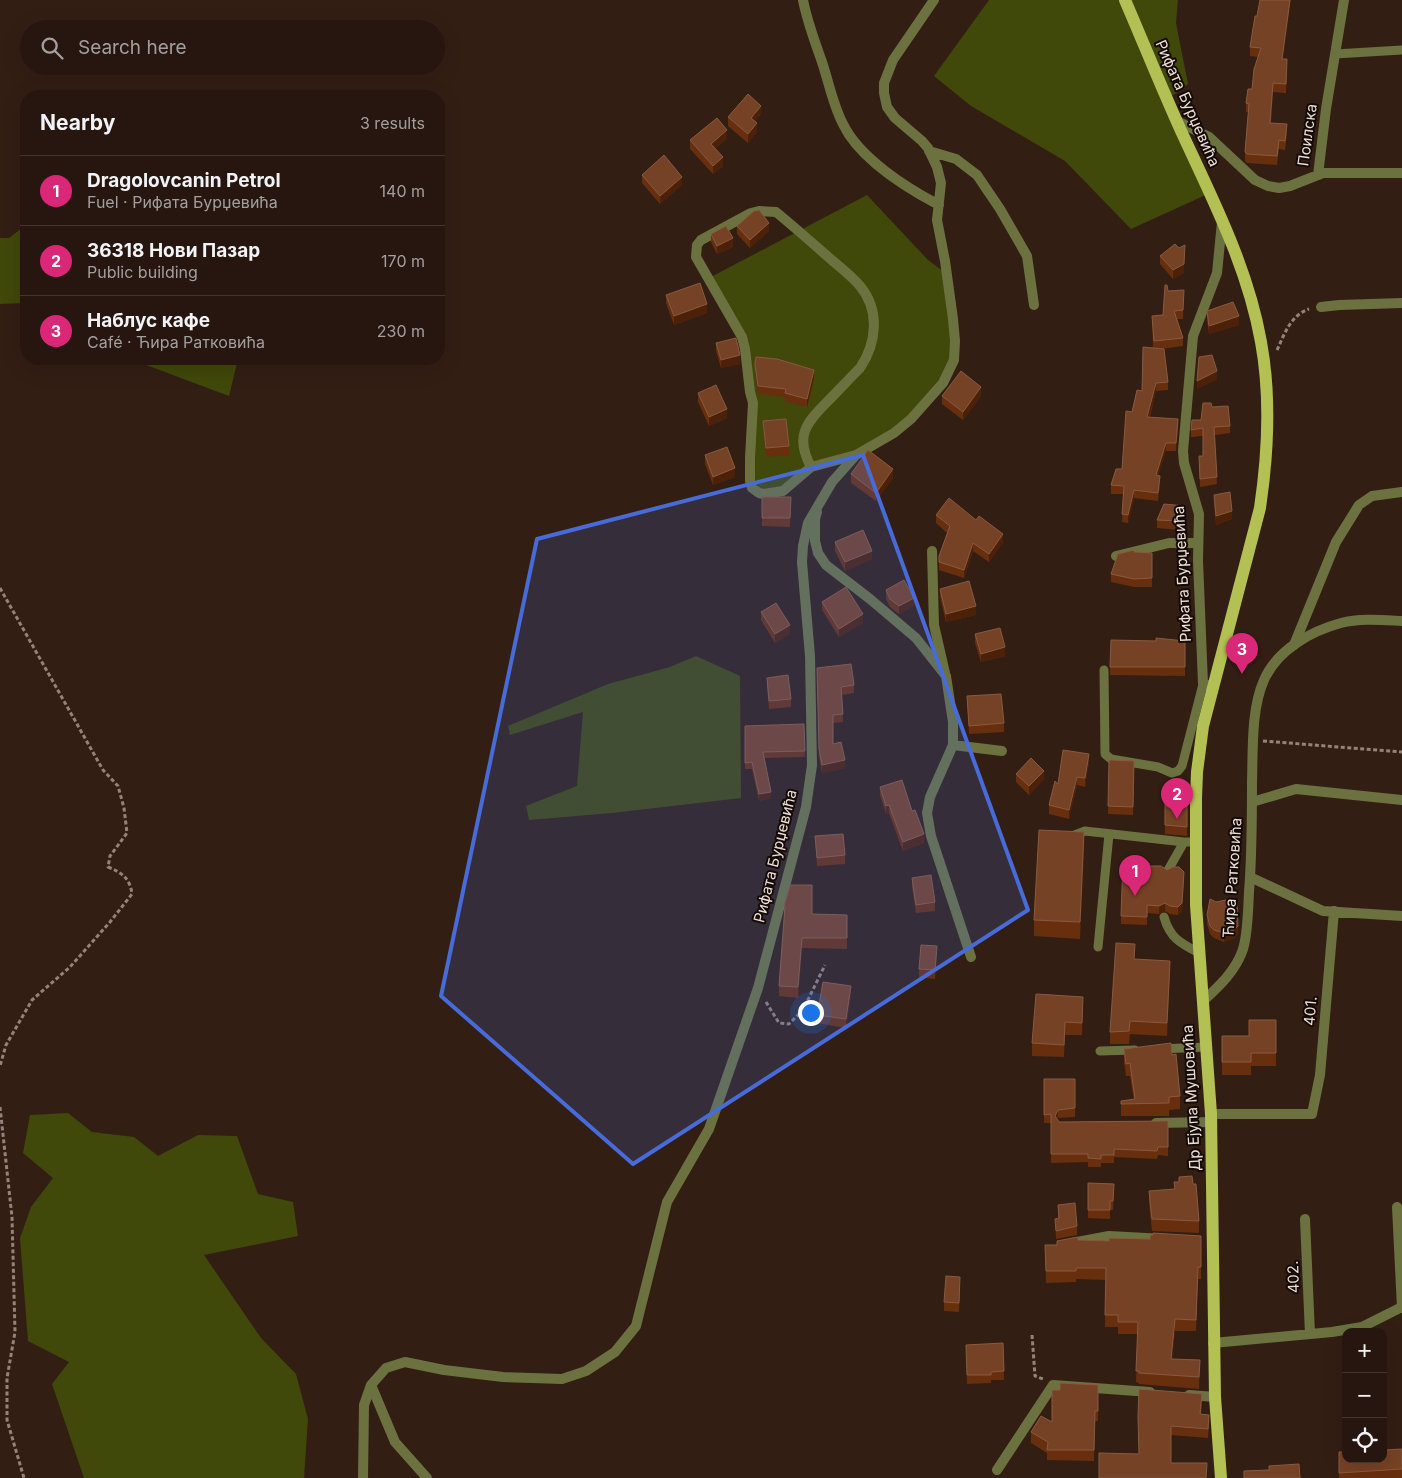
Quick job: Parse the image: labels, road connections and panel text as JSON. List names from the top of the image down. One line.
{"streets":{"main road":["Рифата Бурџевића","Др Ејупа Мушовића"],"street":["Поилска","Ћира Ратковића","401.","402."]},"crossings":[["Рифата Бурџевића","Поилска"],["Рифата Бурџевића","Др Ејупа Мушовића"],["Ћира Ратковића","Др Ејупа Мушовића"],["401.","Др Ејупа Мушовића"]],"page":{"search":"Search here","heading":["Nearby","3 results"],"list":[{"mark":"1","name":"Dragolovcanin Petrol","note":"Fuel · Рифата Бурџевића","value":"140 m"},{"mark":"2","name":"36318 Нови Пазар","note":"Public building","value":"170 m"},{"mark":"3","name":"Наблус кафе","note":"Café · Ћира Ратковића","value":"230 m"}],"pins":["3","2","1"],"map_buttons":["+","−"]}}
